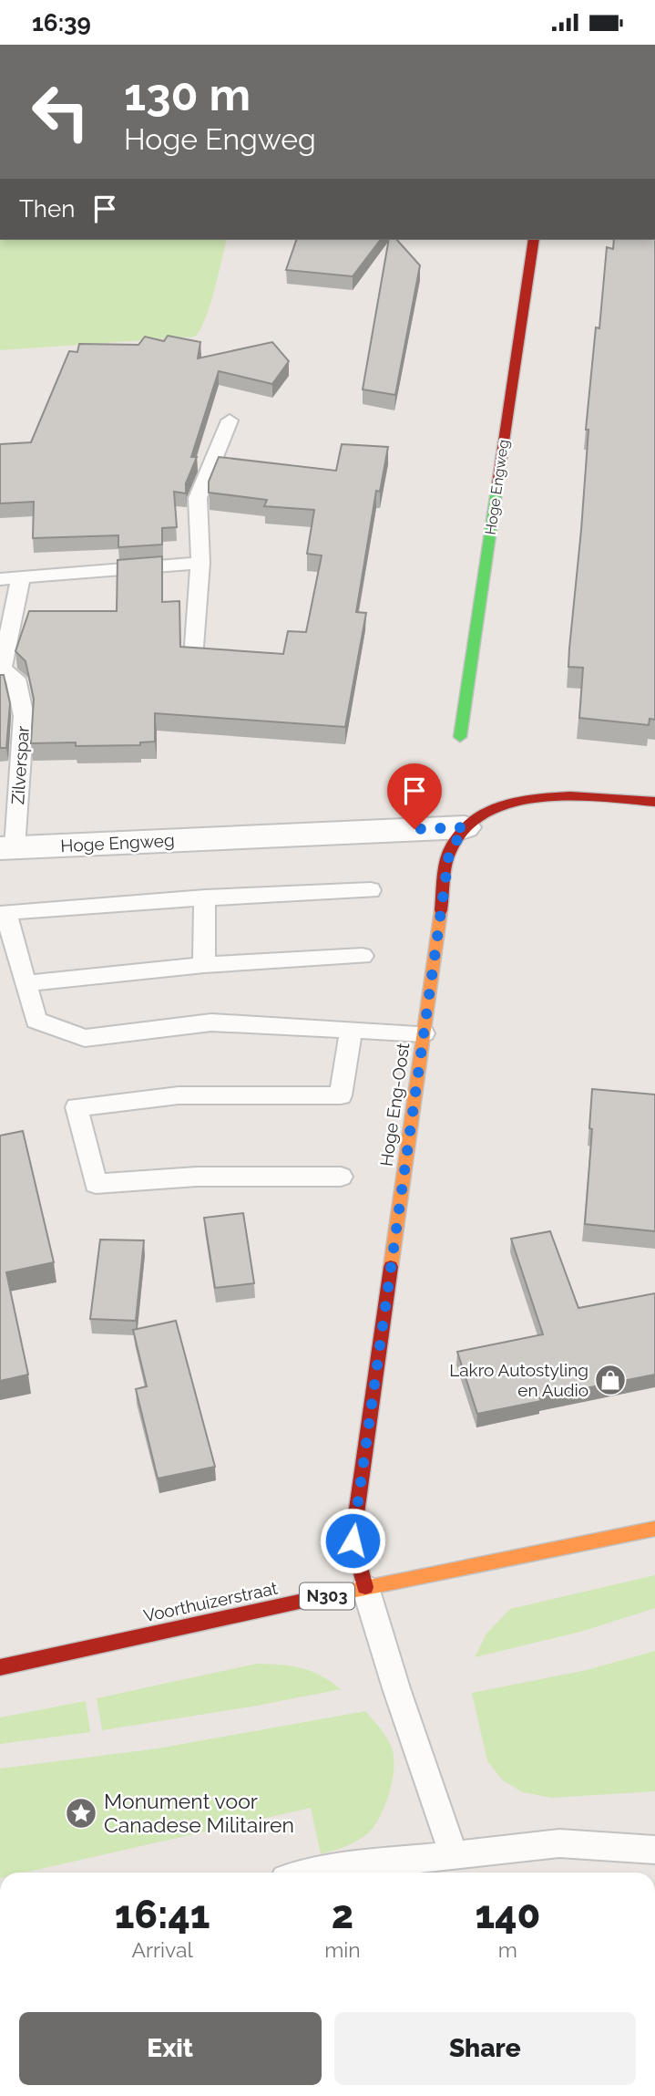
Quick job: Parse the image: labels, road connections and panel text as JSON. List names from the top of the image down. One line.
{"streets":{"street":["Hoge Engweg","Hoge Eng-Oost","N303","Voorthuizerstraat"],"lane":["Zilverspar"]},"crossings":[["Hoge Engweg","Zilverspar"],["Hoge Engweg","Hoge Eng-Oost"],["Hoge Eng-Oost","Voorthuizerstraat"]],"places":{"shop":["Lakro Autostyling en Audio"],"place":["Monument voor Canadese Militairen"]},"page":{"status":"16:39","turn":["130 m","Hoge Engweg"],"then":"Then","eta":["16:41","Arrival","2","min","140","m"],"buttons":["Exit","Share"]}}
